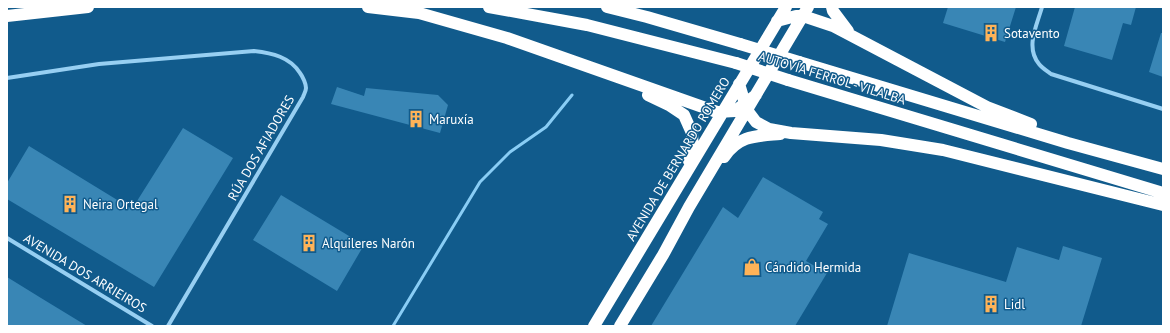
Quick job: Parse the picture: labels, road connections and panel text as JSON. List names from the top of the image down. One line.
{"streets":{"highway":["AUTOVÍA FERROL - VILALBA","AVENIDA DE BERNARDO ROMERO"],"street":["RÚA DOS AFIADORES","AVENIDA DOS ARRIEIROS"]},"places":{"building":["Sotavento","Maruxía","Neira Ortegal","Alquileres Narón","Lidl"],"shop":["Cándido Hermida"]}}
